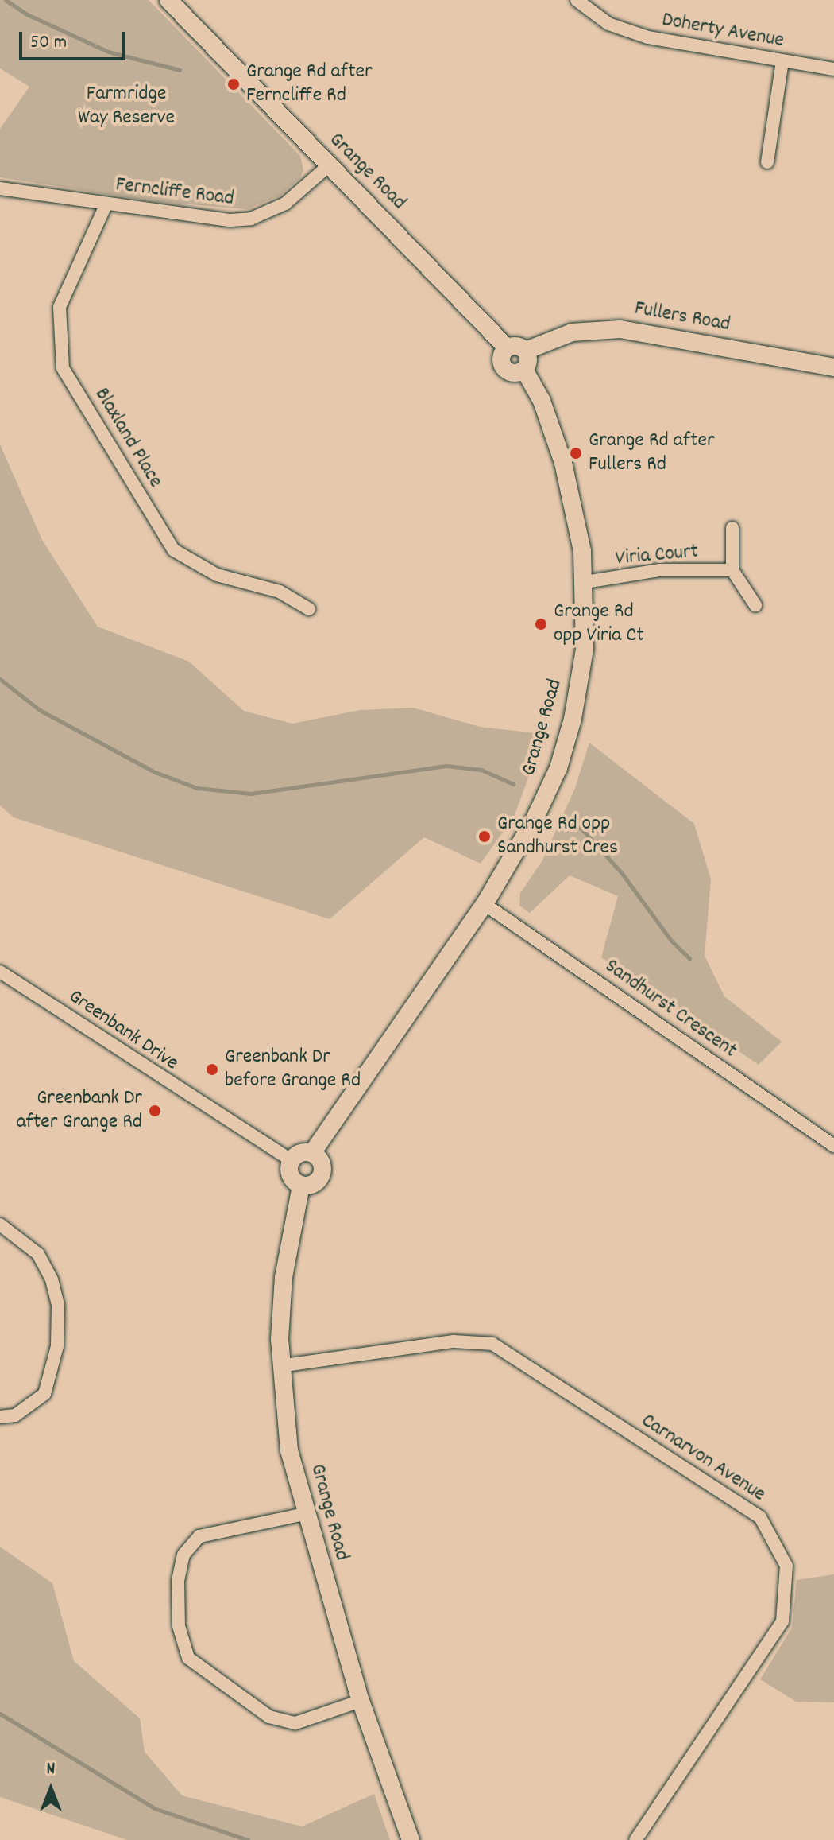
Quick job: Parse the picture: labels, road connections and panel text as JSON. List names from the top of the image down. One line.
{"streets":{"street":["Doherty Avenue","Grange Road","Ferncliffe Road","Fullers Road","Blaxland Place","Viria Court","Sandhurst Crescent","Greenbank Drive","Carnarvon Avenue"]},"crossings":[["Grange Road","Ferncliffe Road"],["Grange Road","Fullers Road"],["Grange Road","Viria Court"],["Grange Road","Sandhurst Crescent"],["Grange Road","Greenbank Drive"],["Grange Road","Carnarvon Avenue"],["Ferncliffe Road","Blaxland Place"]],"parks":["Farmridge Way Reserve"],"places":["Grange Rd after Ferncliffe Rd","Grange Rd after Fullers Rd","Grange Rd opp Viria Ct","Grange Rd opp Sandhurst Cres","Greenbank Dr before Grange Rd","Greenbank Dr after Grange Rd"],"scale_bar":"50 m","north":"top"}
